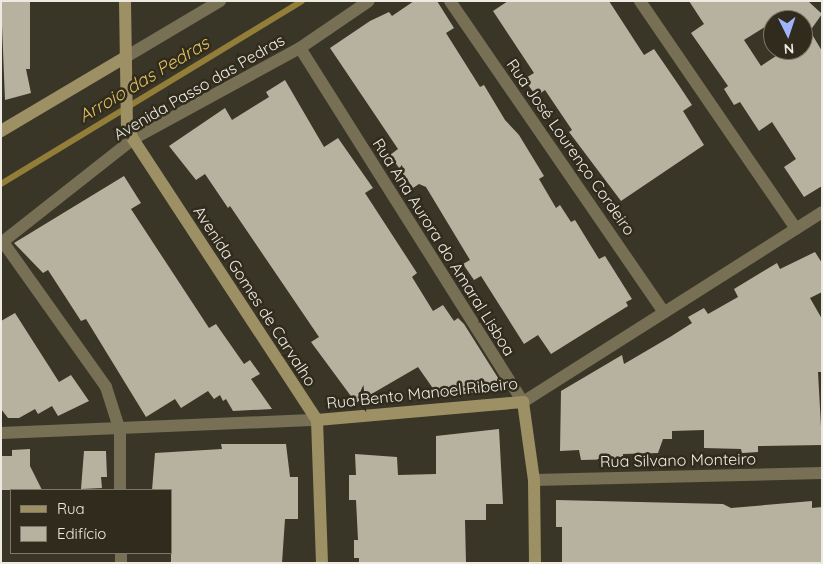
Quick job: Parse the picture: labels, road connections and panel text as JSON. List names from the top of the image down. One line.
{"streets":{"street":["Avenida Passo das Pedras","Rua José Lourenço Cordeiro","Rua Ana Aurora do Amaral Lisboa","Avenida Gomes de Carvalho","Rua Bento Manoel Ribeiro","Rua Silvano Monteiro"]},"crossings":[["Avenida Passo das Pedras","Rua Ana Aurora do Amaral Lisboa"],["Avenida Passo das Pedras","Avenida Gomes de Carvalho"],["Rua José Lourenço Cordeiro","Rua Bento Manoel Ribeiro"],["Rua Ana Aurora do Amaral Lisboa","Rua Bento Manoel Ribeiro"],["Rua Ana Aurora do Amaral Lisboa","Rua Silvano Monteiro"],["Avenida Gomes de Carvalho","Rua Bento Manoel Ribeiro"]],"water":["Arroio das Pedras"],"legend":["Rua","Edifício"],"north":"bottom"}
